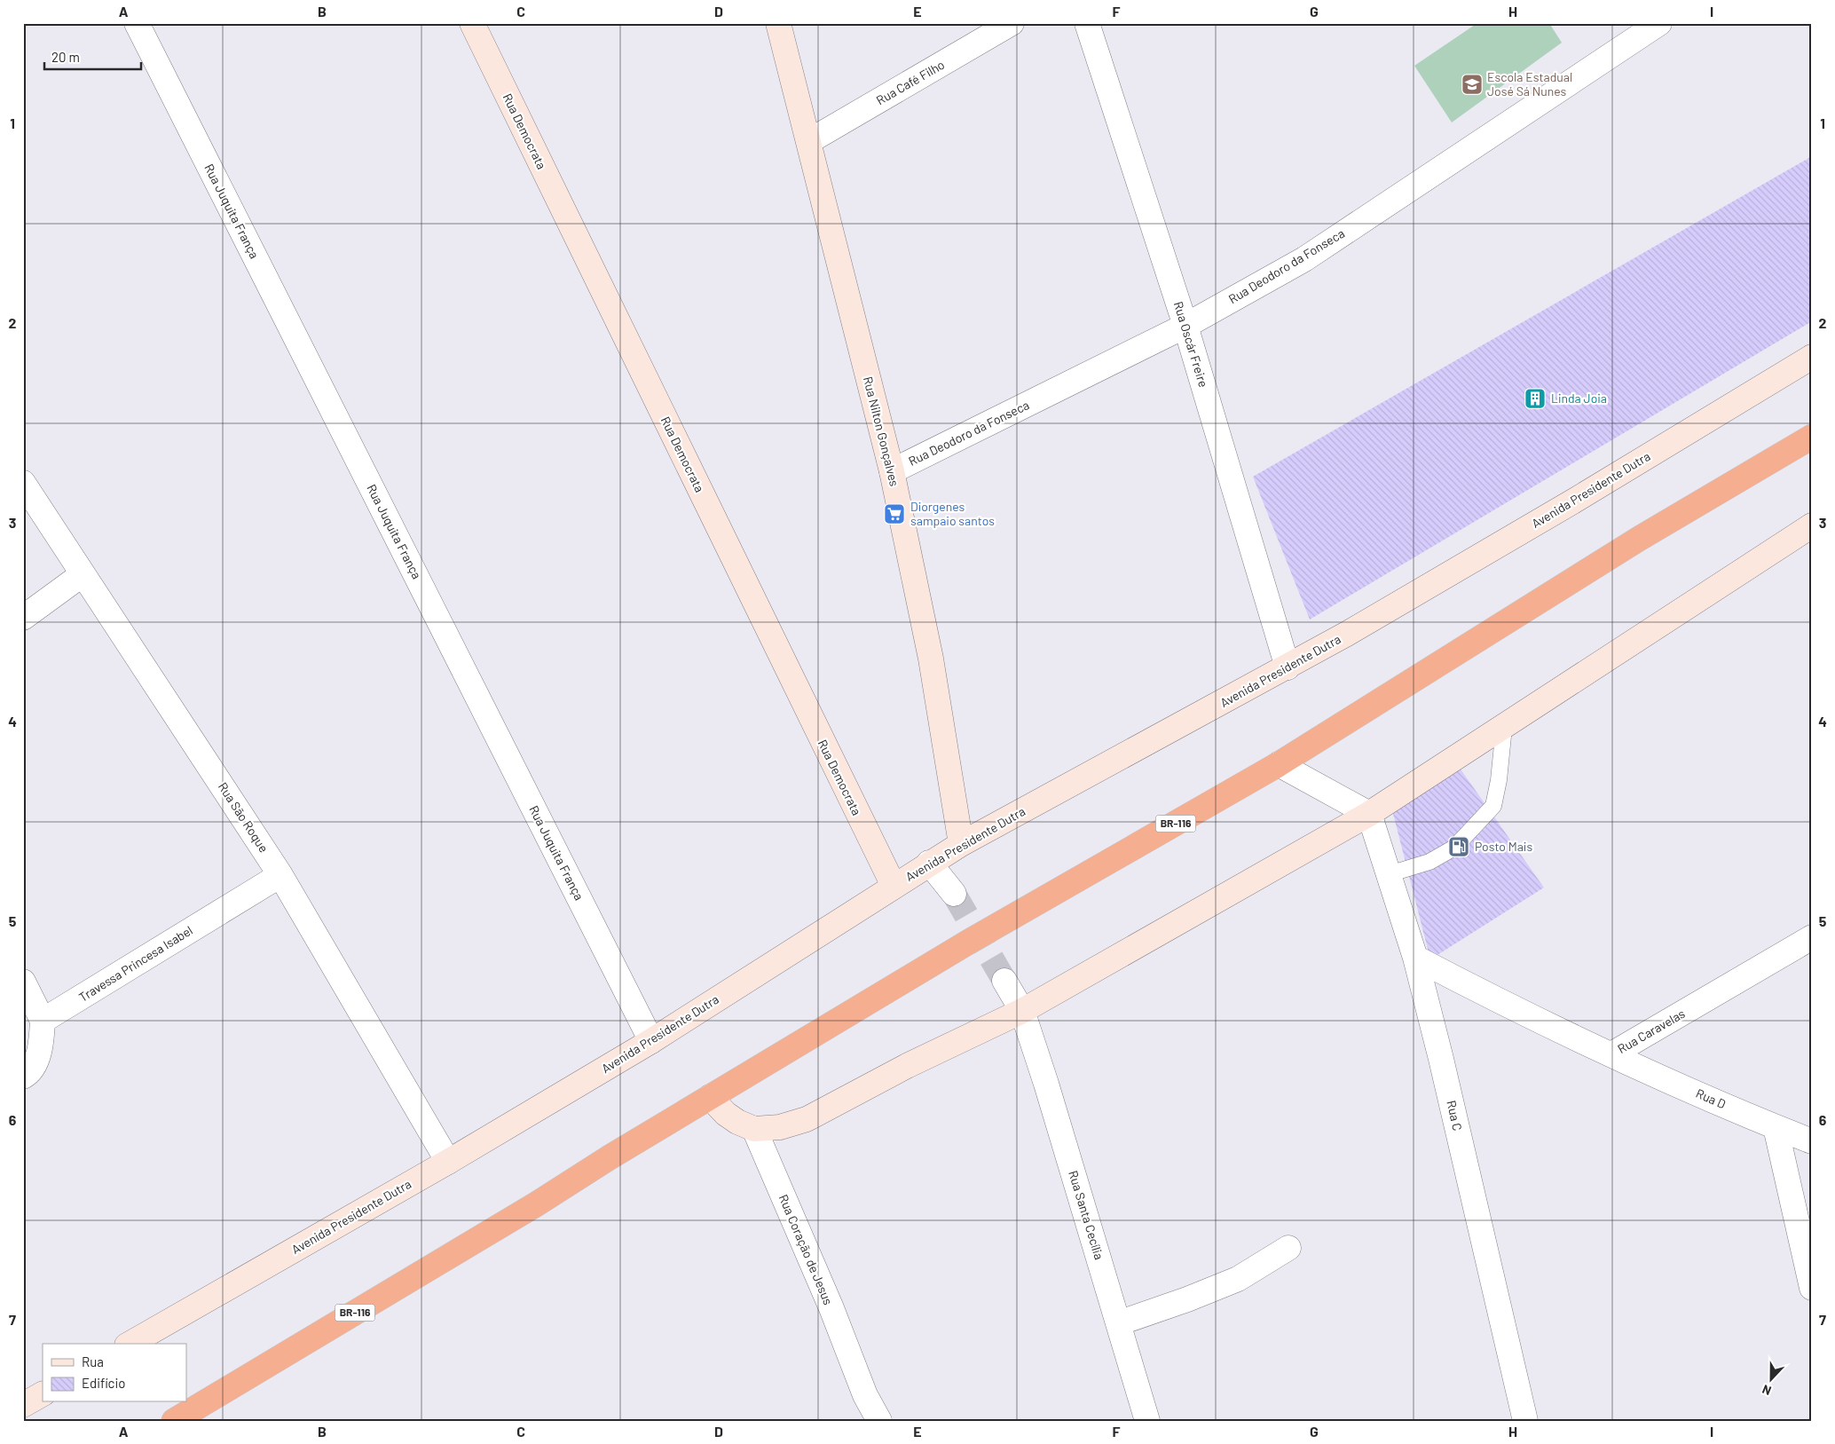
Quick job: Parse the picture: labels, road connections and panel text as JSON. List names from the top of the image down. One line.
{"streets":{"highway":["BR-116"],"street":["Rua Café Filho","Rua Democrata","Rua Juquita França","Rua Deodoro da Fonseca","Rua Oscár Freire","Rua Nilton Gonçalves","Avenida Presidente Dutra","Rua São Roque","Travessa Princesa Isabel","Rua Caravelas","Rua D","Rua C","Rua Santa Cecília","Rua Coração de Jesus"]},"crossings":[["Rua Café Filho","Rua Nilton Gonçalves"],["Rua Democrata","Avenida Presidente Dutra"],["Rua Juquita França","Avenida Presidente Dutra"],["Rua Deodoro da Fonseca","Rua Oscár Freire"],["Rua Deodoro da Fonseca","Rua Nilton Gonçalves"],["Rua Oscár Freire","Avenida Presidente Dutra"],["Rua Nilton Gonçalves","Avenida Presidente Dutra"],["Avenida Presidente Dutra","Rua São Roque"],["Rua São Roque","Travessa Princesa Isabel"],["Rua Caravelas","Rua D"],["Rua Caravelas","Rua C"]],"places":{"school or university":["Escola Estadual José Sá Nunes"],"building":["Linda Joia"],"supermarket":["Diorgenes sampaio santos"],"fuel station":["Posto Mais"]},"legend":["Rua","Edifício"],"scale_bar":"20 m","north":"bottom","grid":{"columns":["A","B","C","D","E","F","G","H","I"],"rows":["1","2","3","4","5","6","7"]}}
